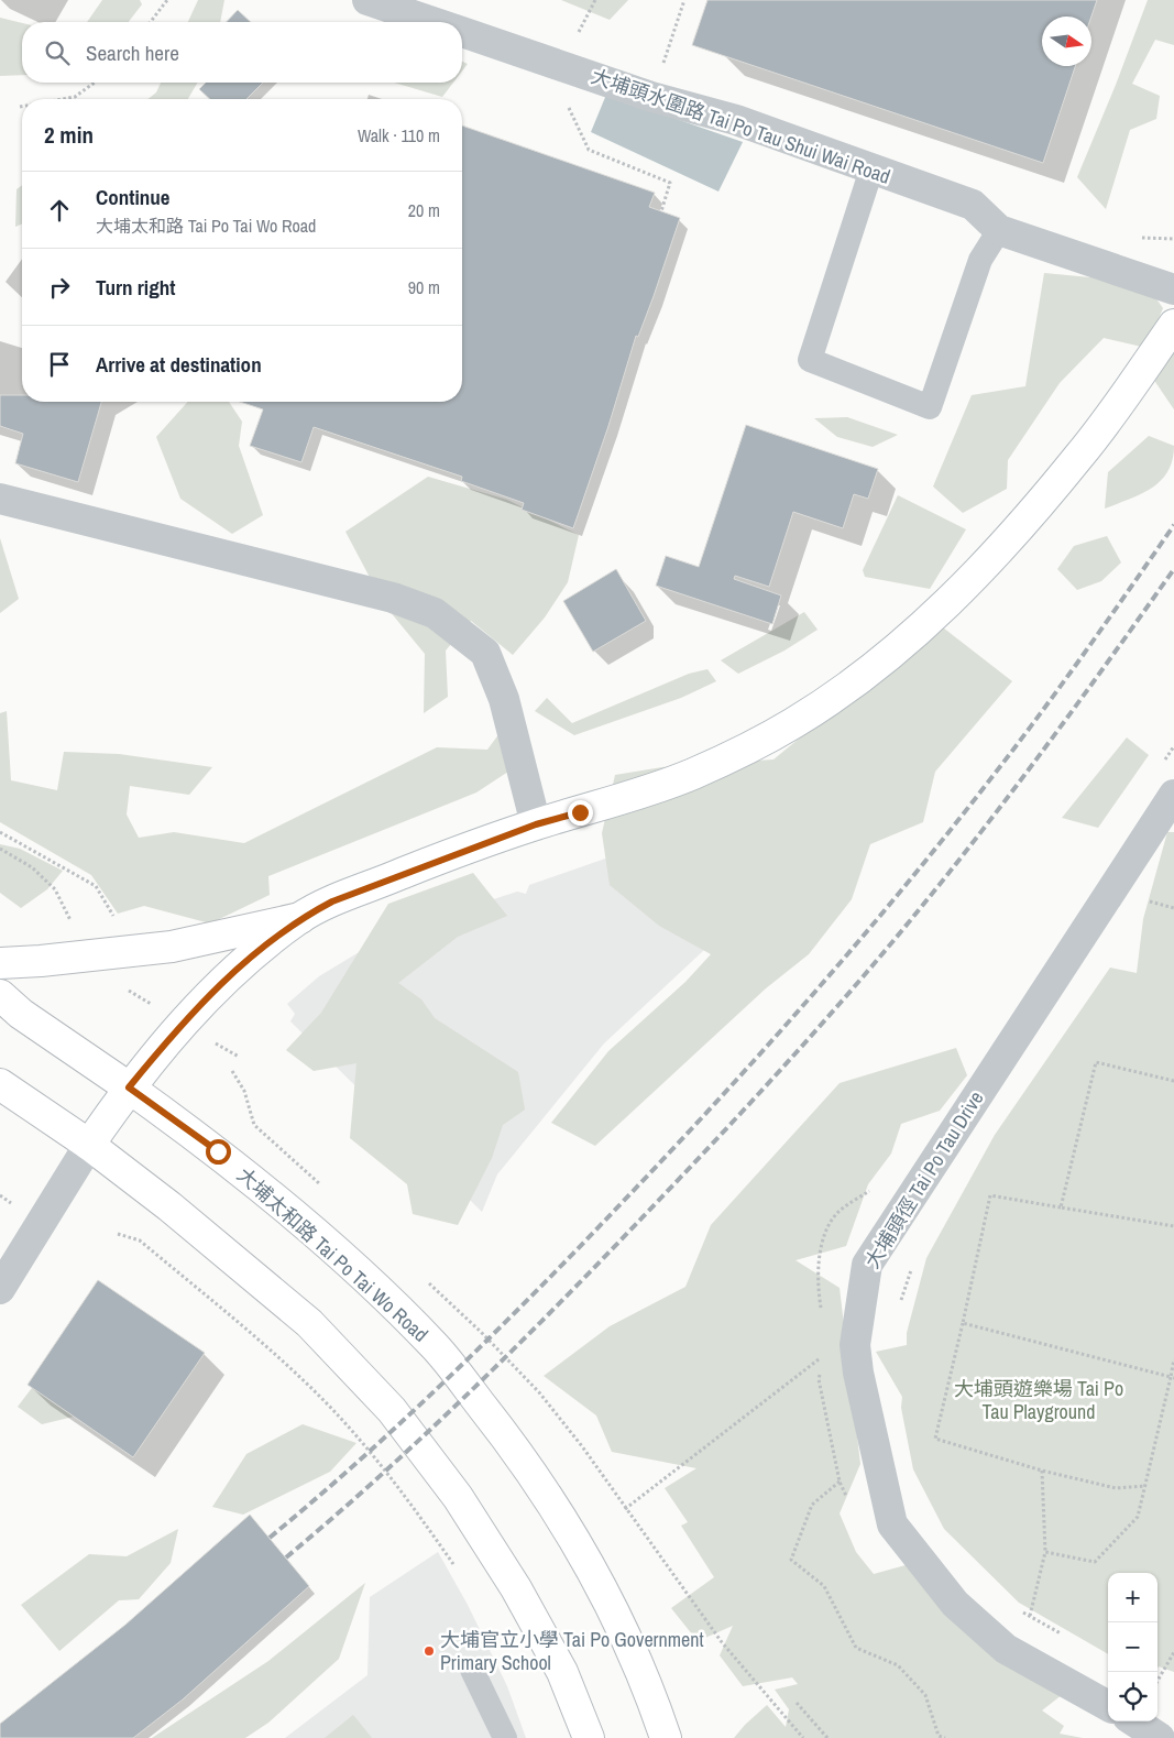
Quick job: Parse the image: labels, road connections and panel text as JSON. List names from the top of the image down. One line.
{"streets":{"main road":["大埔太和路 Tai Po Tai Wo Road"],"street":["大埔頭水圍路 Tai Po Tau Shui Wai Road","大埔頭徑 Tai Po Tau Drive"]},"parks":["大埔頭遊樂場 Tai Po Tau Playground"],"places":["大埔官立小學 Tai Po Government Primary School"],"north":"right","page":{"search":"Search here","heading":["2 min","Walk · 110 m"],"list":[["Continue","大埔太和路 Tai Po Tai Wo Road","20 m"],["Turn right","90 m"],"Arrive at destination"],"map_buttons":["+","−"]}}
